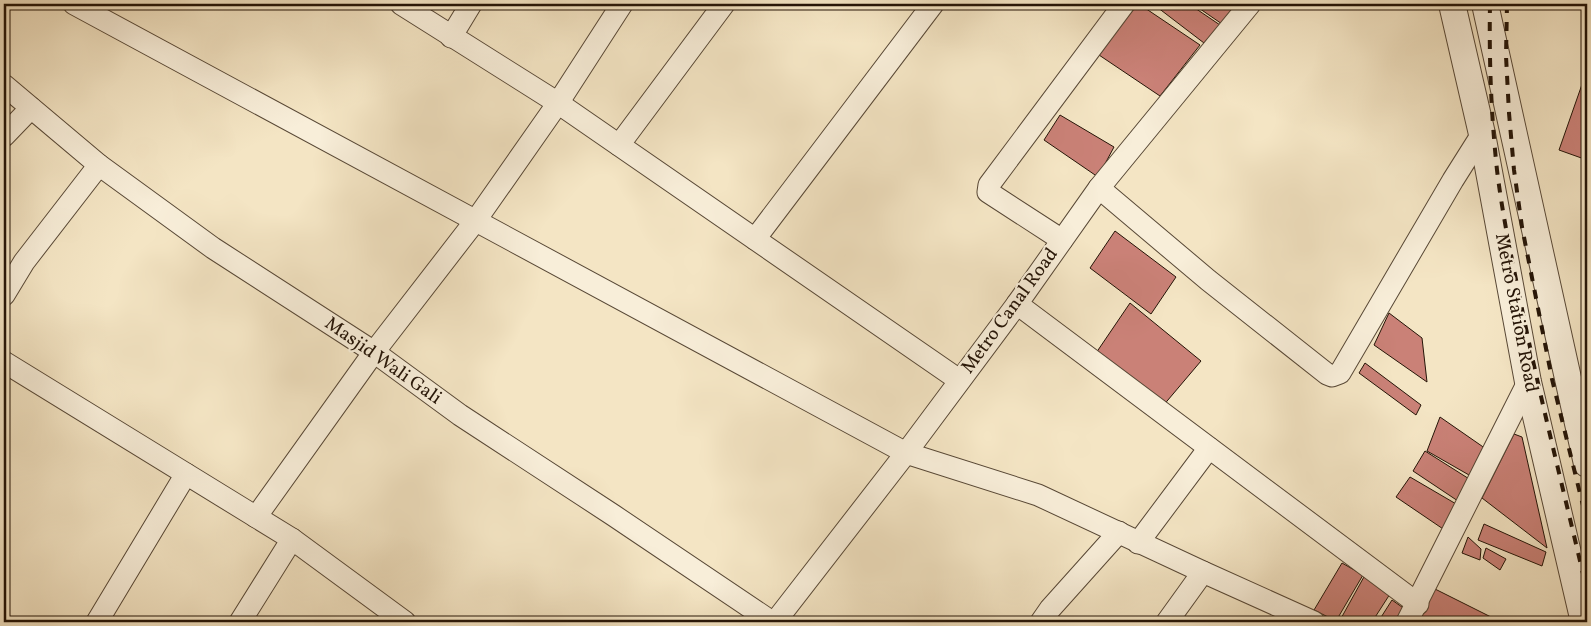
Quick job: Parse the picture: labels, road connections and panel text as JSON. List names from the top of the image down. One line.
{"streets":{"street":["Metro Canal Road","Metro Station Road","Masjid Wali Gali"]},"crossings":[["Metro Canal Road","Masjid Wali Gali"]]}
